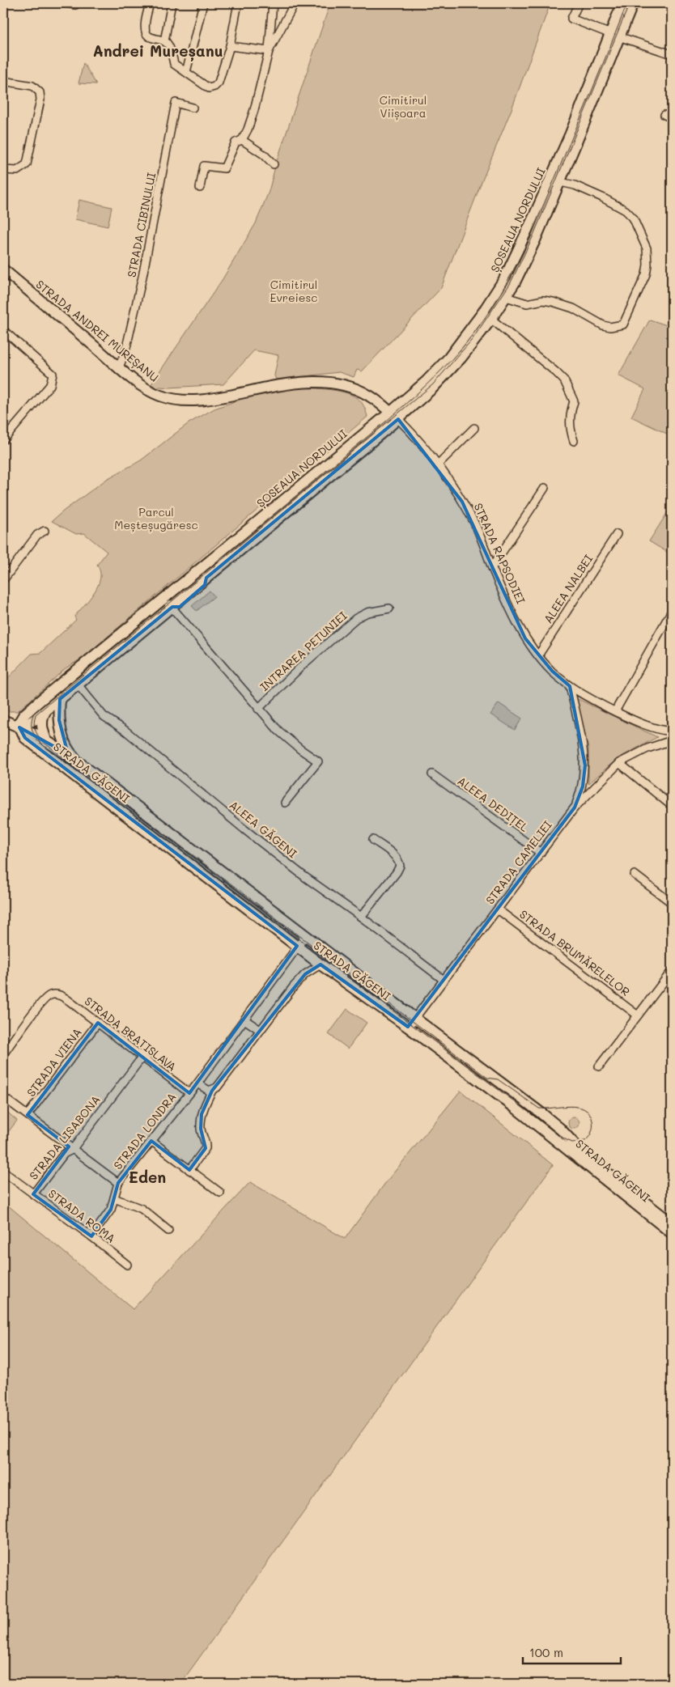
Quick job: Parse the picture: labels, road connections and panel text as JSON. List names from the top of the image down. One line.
{"streets":{"main road":["ȘOSEAUA NORDULUI","STRADA ANDREI MUREȘANU","STRADA GĂGENI"],"street":["STRADA CIBINULUI","STRADA RAPSODIEI","ALEEA NALBEI","INTRAREA PETUNIEI","ALEEA DEDIȚEL","ALEEA GĂGENI","STRADA CAMELIEI","STRADA BRUMĂRELELOR","STRADA BRATISLAVA","STRADA VIENA","STRADA LONDRA","STRADA LISABONA","STRADA ROMA"]},"crossings":[["ȘOSEAUA NORDULUI","STRADA ANDREI MUREȘANU"],["ȘOSEAUA NORDULUI","STRADA RAPSODIEI"],["ȘOSEAUA NORDULUI","INTRAREA PETUNIEI"],["ȘOSEAUA NORDULUI","STRADA GĂGENI"],["ȘOSEAUA NORDULUI","ALEEA GĂGENI"],["STRADA CIBINULUI","STRADA ANDREI MUREȘANU"],["STRADA ANDREI MUREȘANU","STRADA RAPSODIEI"],["STRADA RAPSODIEI","ALEEA NALBEI"],["STRADA GĂGENI","STRADA CAMELIEI"],["STRADA GĂGENI","STRADA LONDRA"],["ALEEA DEDIȚEL","STRADA CAMELIEI"],["ALEEA GĂGENI","STRADA CAMELIEI"],["STRADA CAMELIEI","STRADA BRUMĂRELELOR"],["STRADA BRATISLAVA","STRADA VIENA"],["STRADA BRATISLAVA","STRADA LONDRA"],["STRADA BRATISLAVA","STRADA LISABONA"],["STRADA LONDRA","STRADA ROMA"],["STRADA LISABONA","STRADA ROMA"]],"districts":["Andrei Mureșanu","Eden"],"parks":["Cimitirul Viișoara","Cimitirul Evreiesc","Parcul Meșteșugăresc"],"scale_bar":"100 m"}
